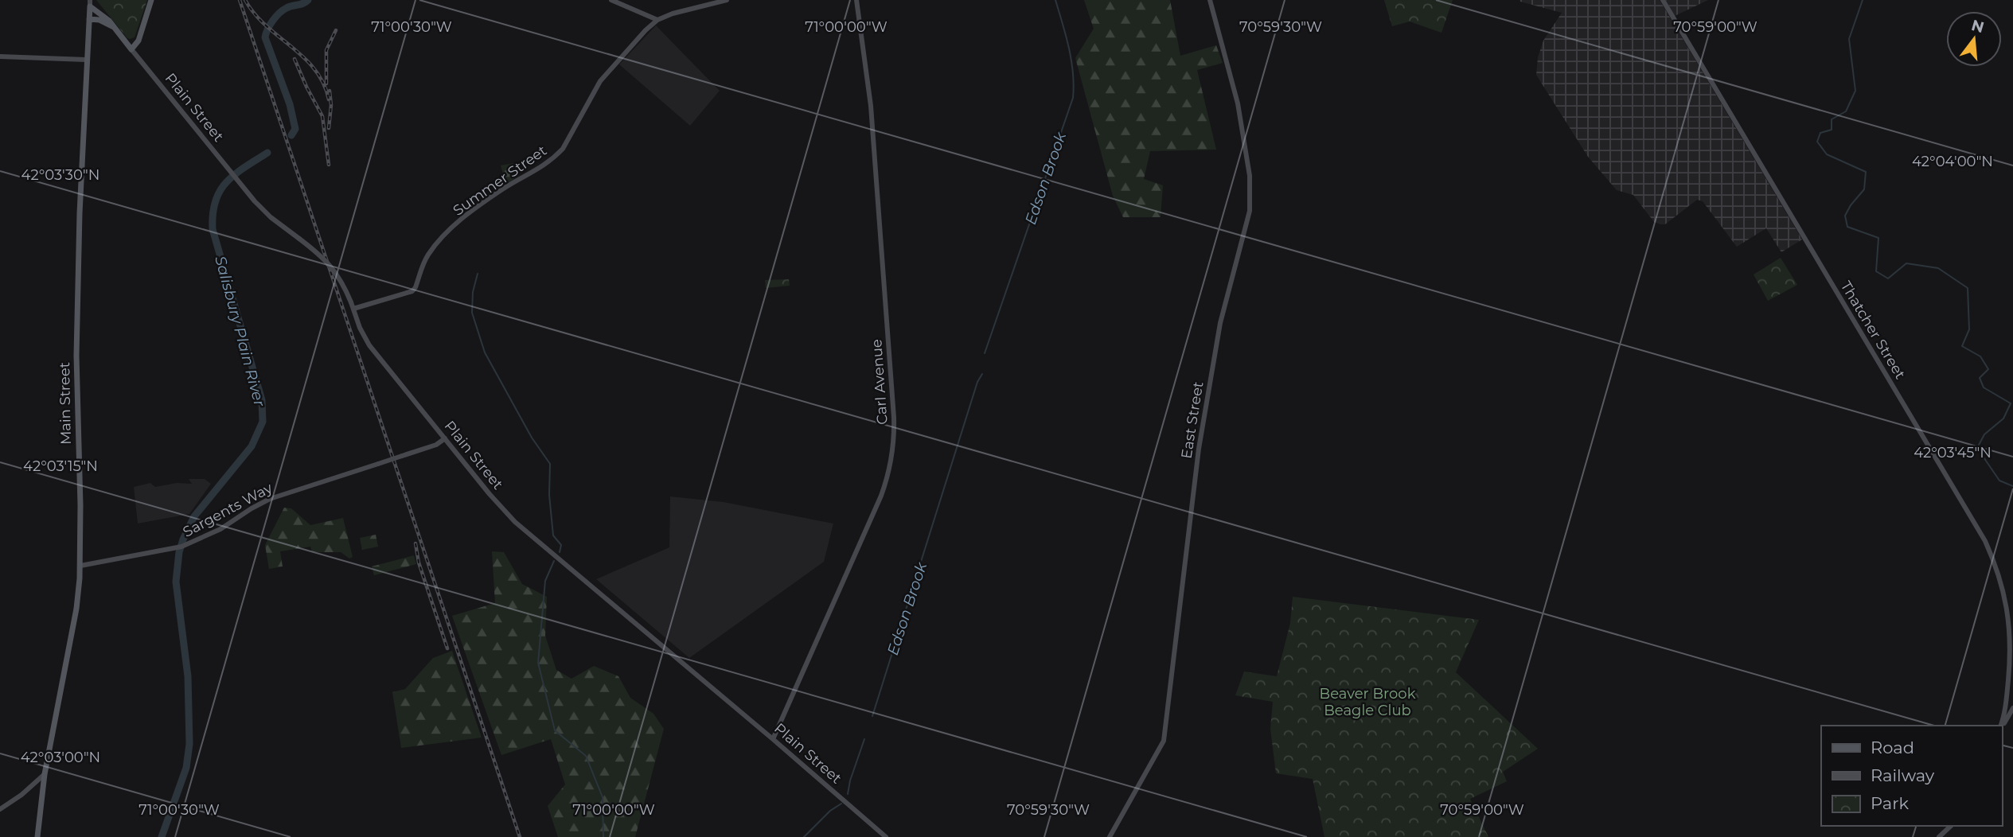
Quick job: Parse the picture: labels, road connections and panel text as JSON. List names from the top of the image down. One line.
{"streets":{"main road":["Plain Street","Main Street"],"street":["Summer Street","Thatcher Street","Carl Avenue","East Street","Sargents Way"]},"crossings":[["Plain Street","Summer Street"],["Plain Street","Carl Avenue"],["Plain Street","Main Street"],["Plain Street","Sargents Way"],["Main Street","Sargents Way"]],"water":["Edson Brook","Salisbury Plain River"],"parks":["Beaver Brook Beagle Club"],"legend":["Road","Railway","Park"],"north":"top","coordinates":["71°00'30\"W","71°00'00\"W","70°59'30\"W","70°59'00\"W","42°04'00\"N","42°03'30\"N","42°03'45\"N","42°03'15\"N","42°03'00\"N"]}
